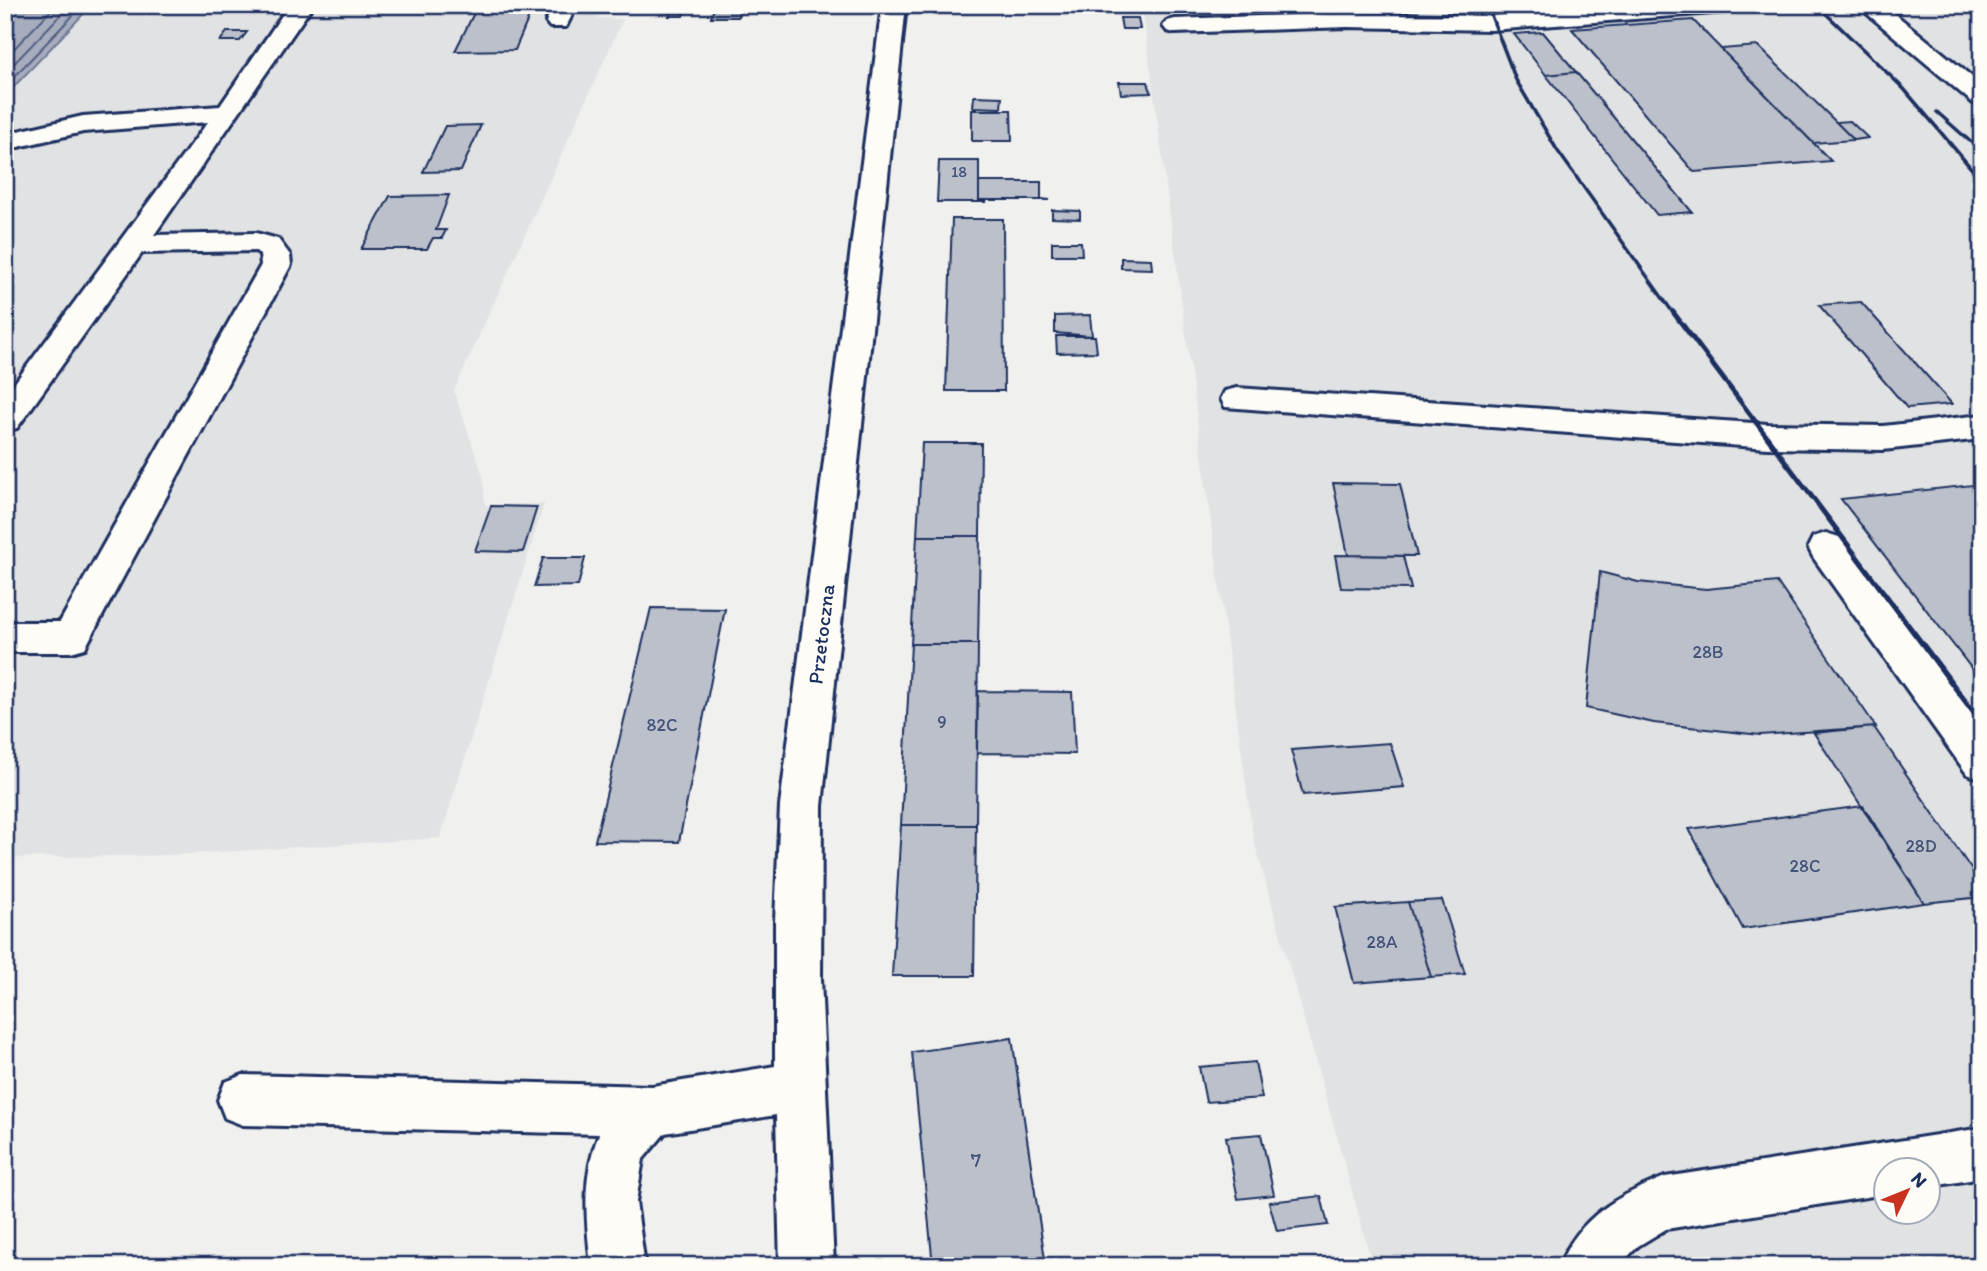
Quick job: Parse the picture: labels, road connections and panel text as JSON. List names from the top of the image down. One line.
{"streets":{"street":["Przetoczna"]},"house_numbers":["18","28B","9","82C","28D","28C","28A","7"],"north":"top right"}
